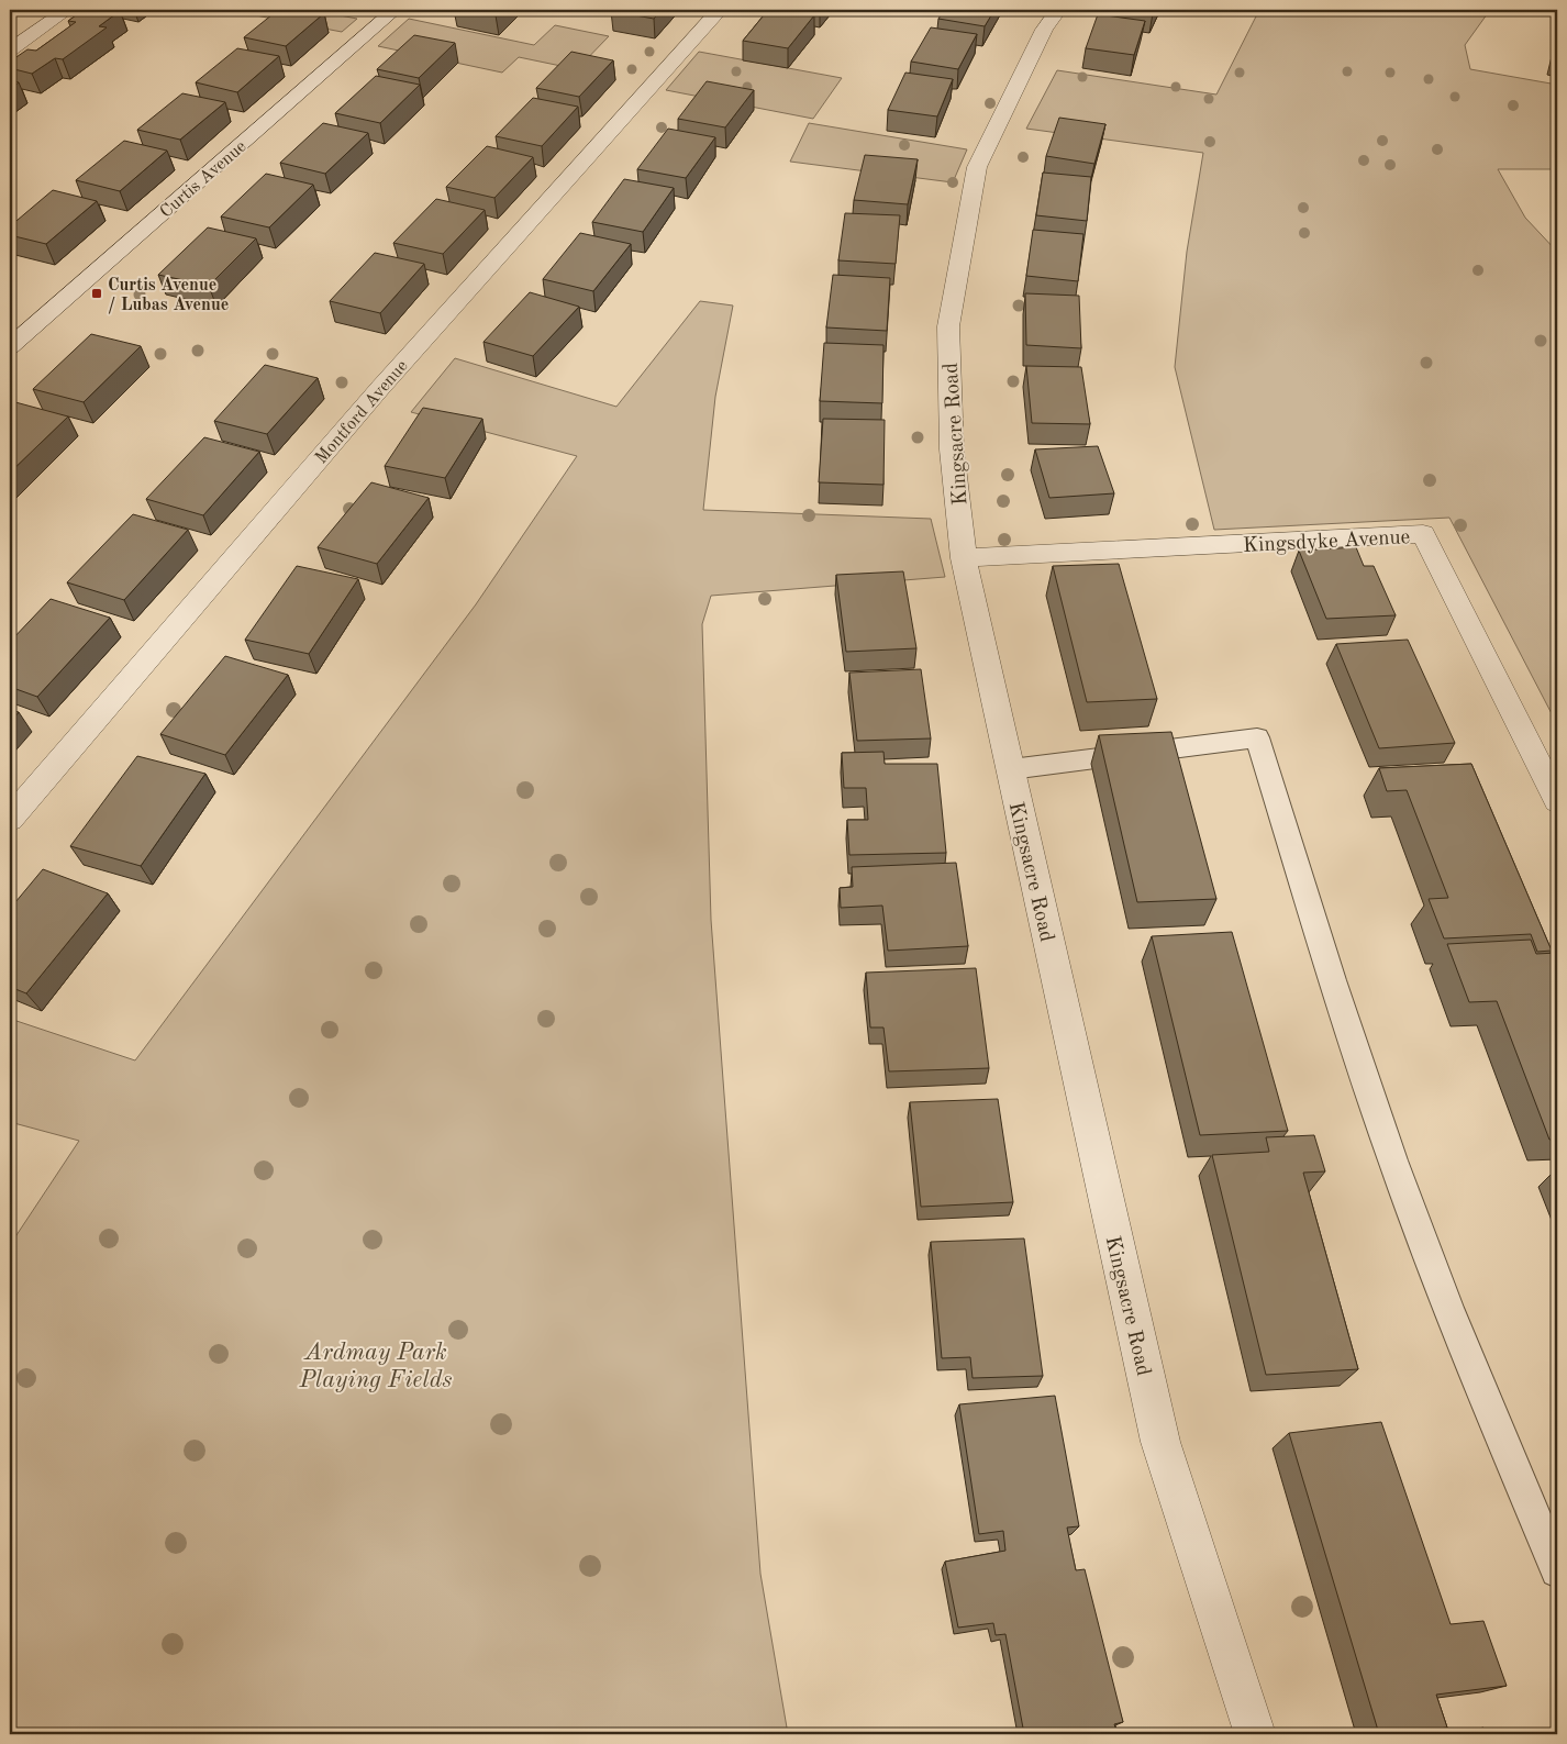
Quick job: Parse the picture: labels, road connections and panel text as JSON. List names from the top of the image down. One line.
{"streets":{"street":["Curtis Avenue","Montford Avenue","Kingsacre Road","Kingsdyke Avenue"]},"crossings":[["Kingsacre Road","Kingsdyke Avenue"]],"parks":["Ardmay Park Playing Fields"],"places":{"transit":["Curtis Avenue / Lubas Avenue"]}}
